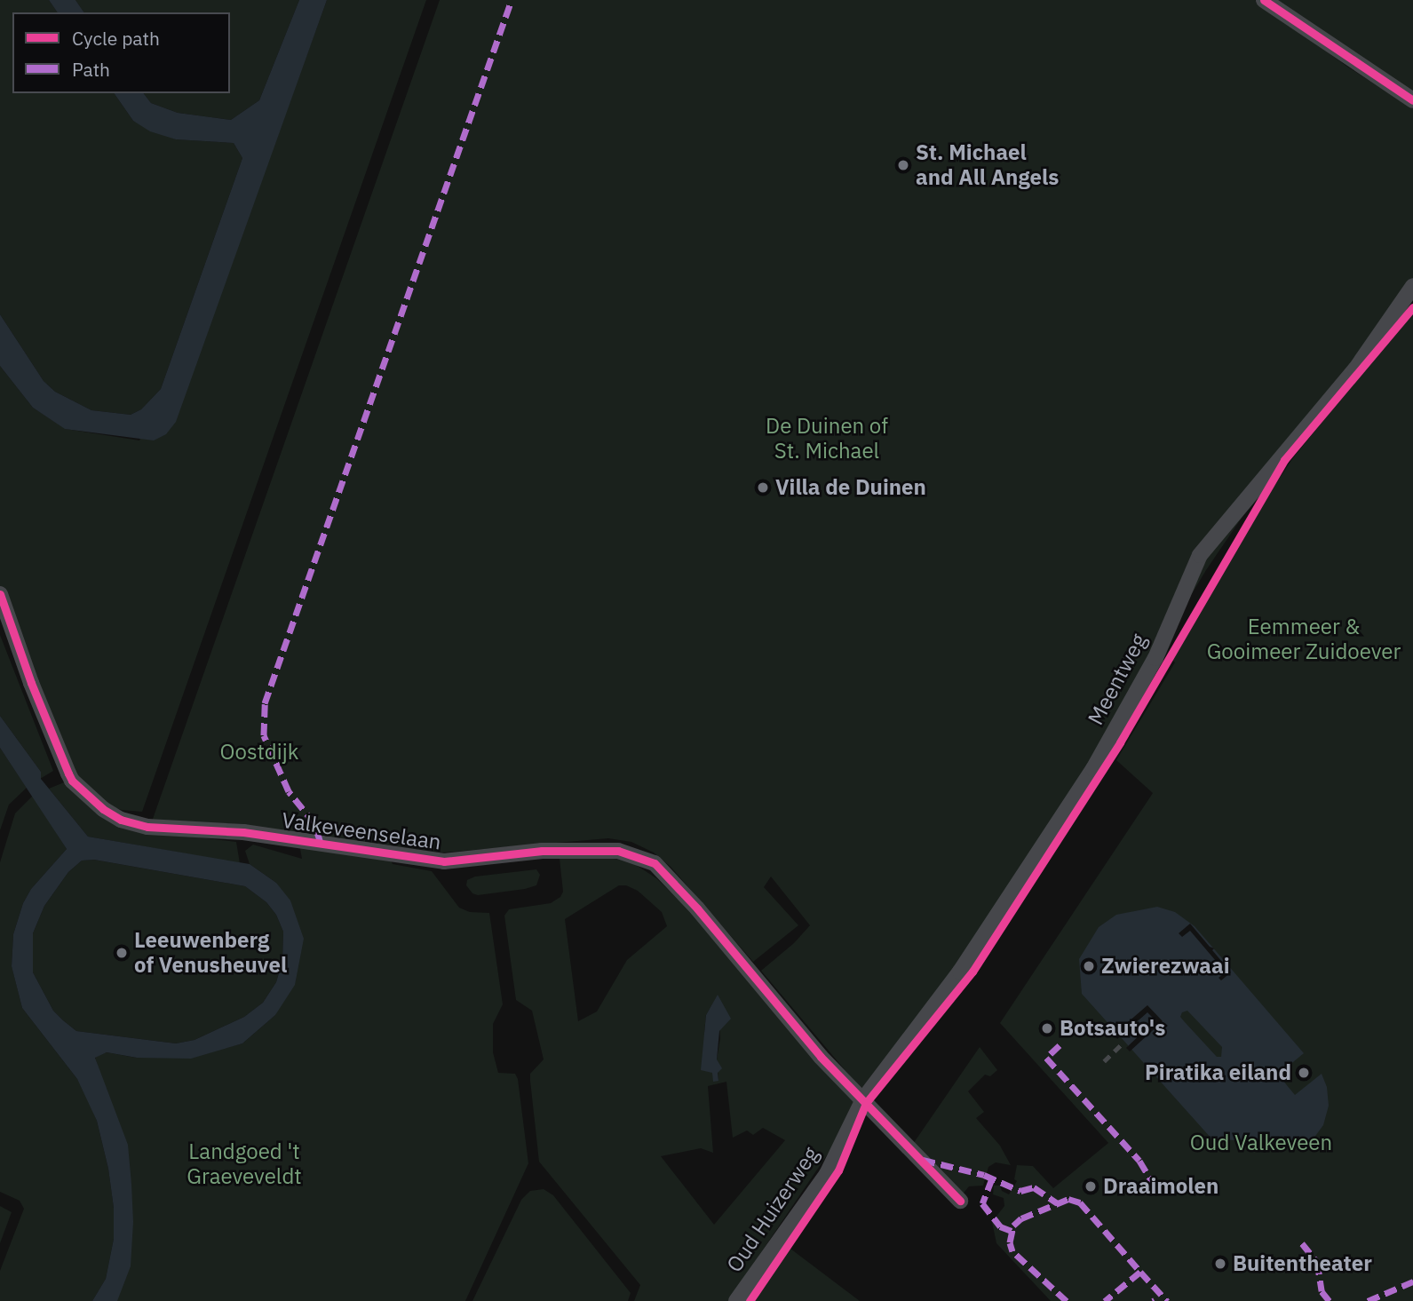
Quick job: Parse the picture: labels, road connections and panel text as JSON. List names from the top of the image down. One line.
{"streets":{"street":["Meentweg","Valkeveenselaan","Oud Huizerweg"]},"crossings":[["Meentweg","Valkeveenselaan"],["Meentweg","Oud Huizerweg"],["Valkeveenselaan","Oud Huizerweg"]],"parks":["De Duinen of St. Michael","Eemmeer & Gooimeer Zuidoever","Oostdijk","Oud Valkeveen","Landgoed 't Graeveveldt"],"places":["St. Michael and All Angels","Villa de Duinen","Leeuwenberg of Venusheuvel","Zwierezwaai","Botsauto's","Piratika eiland","Draaimolen","Buitentheater"],"legend":["Cycle path","Path"]}
